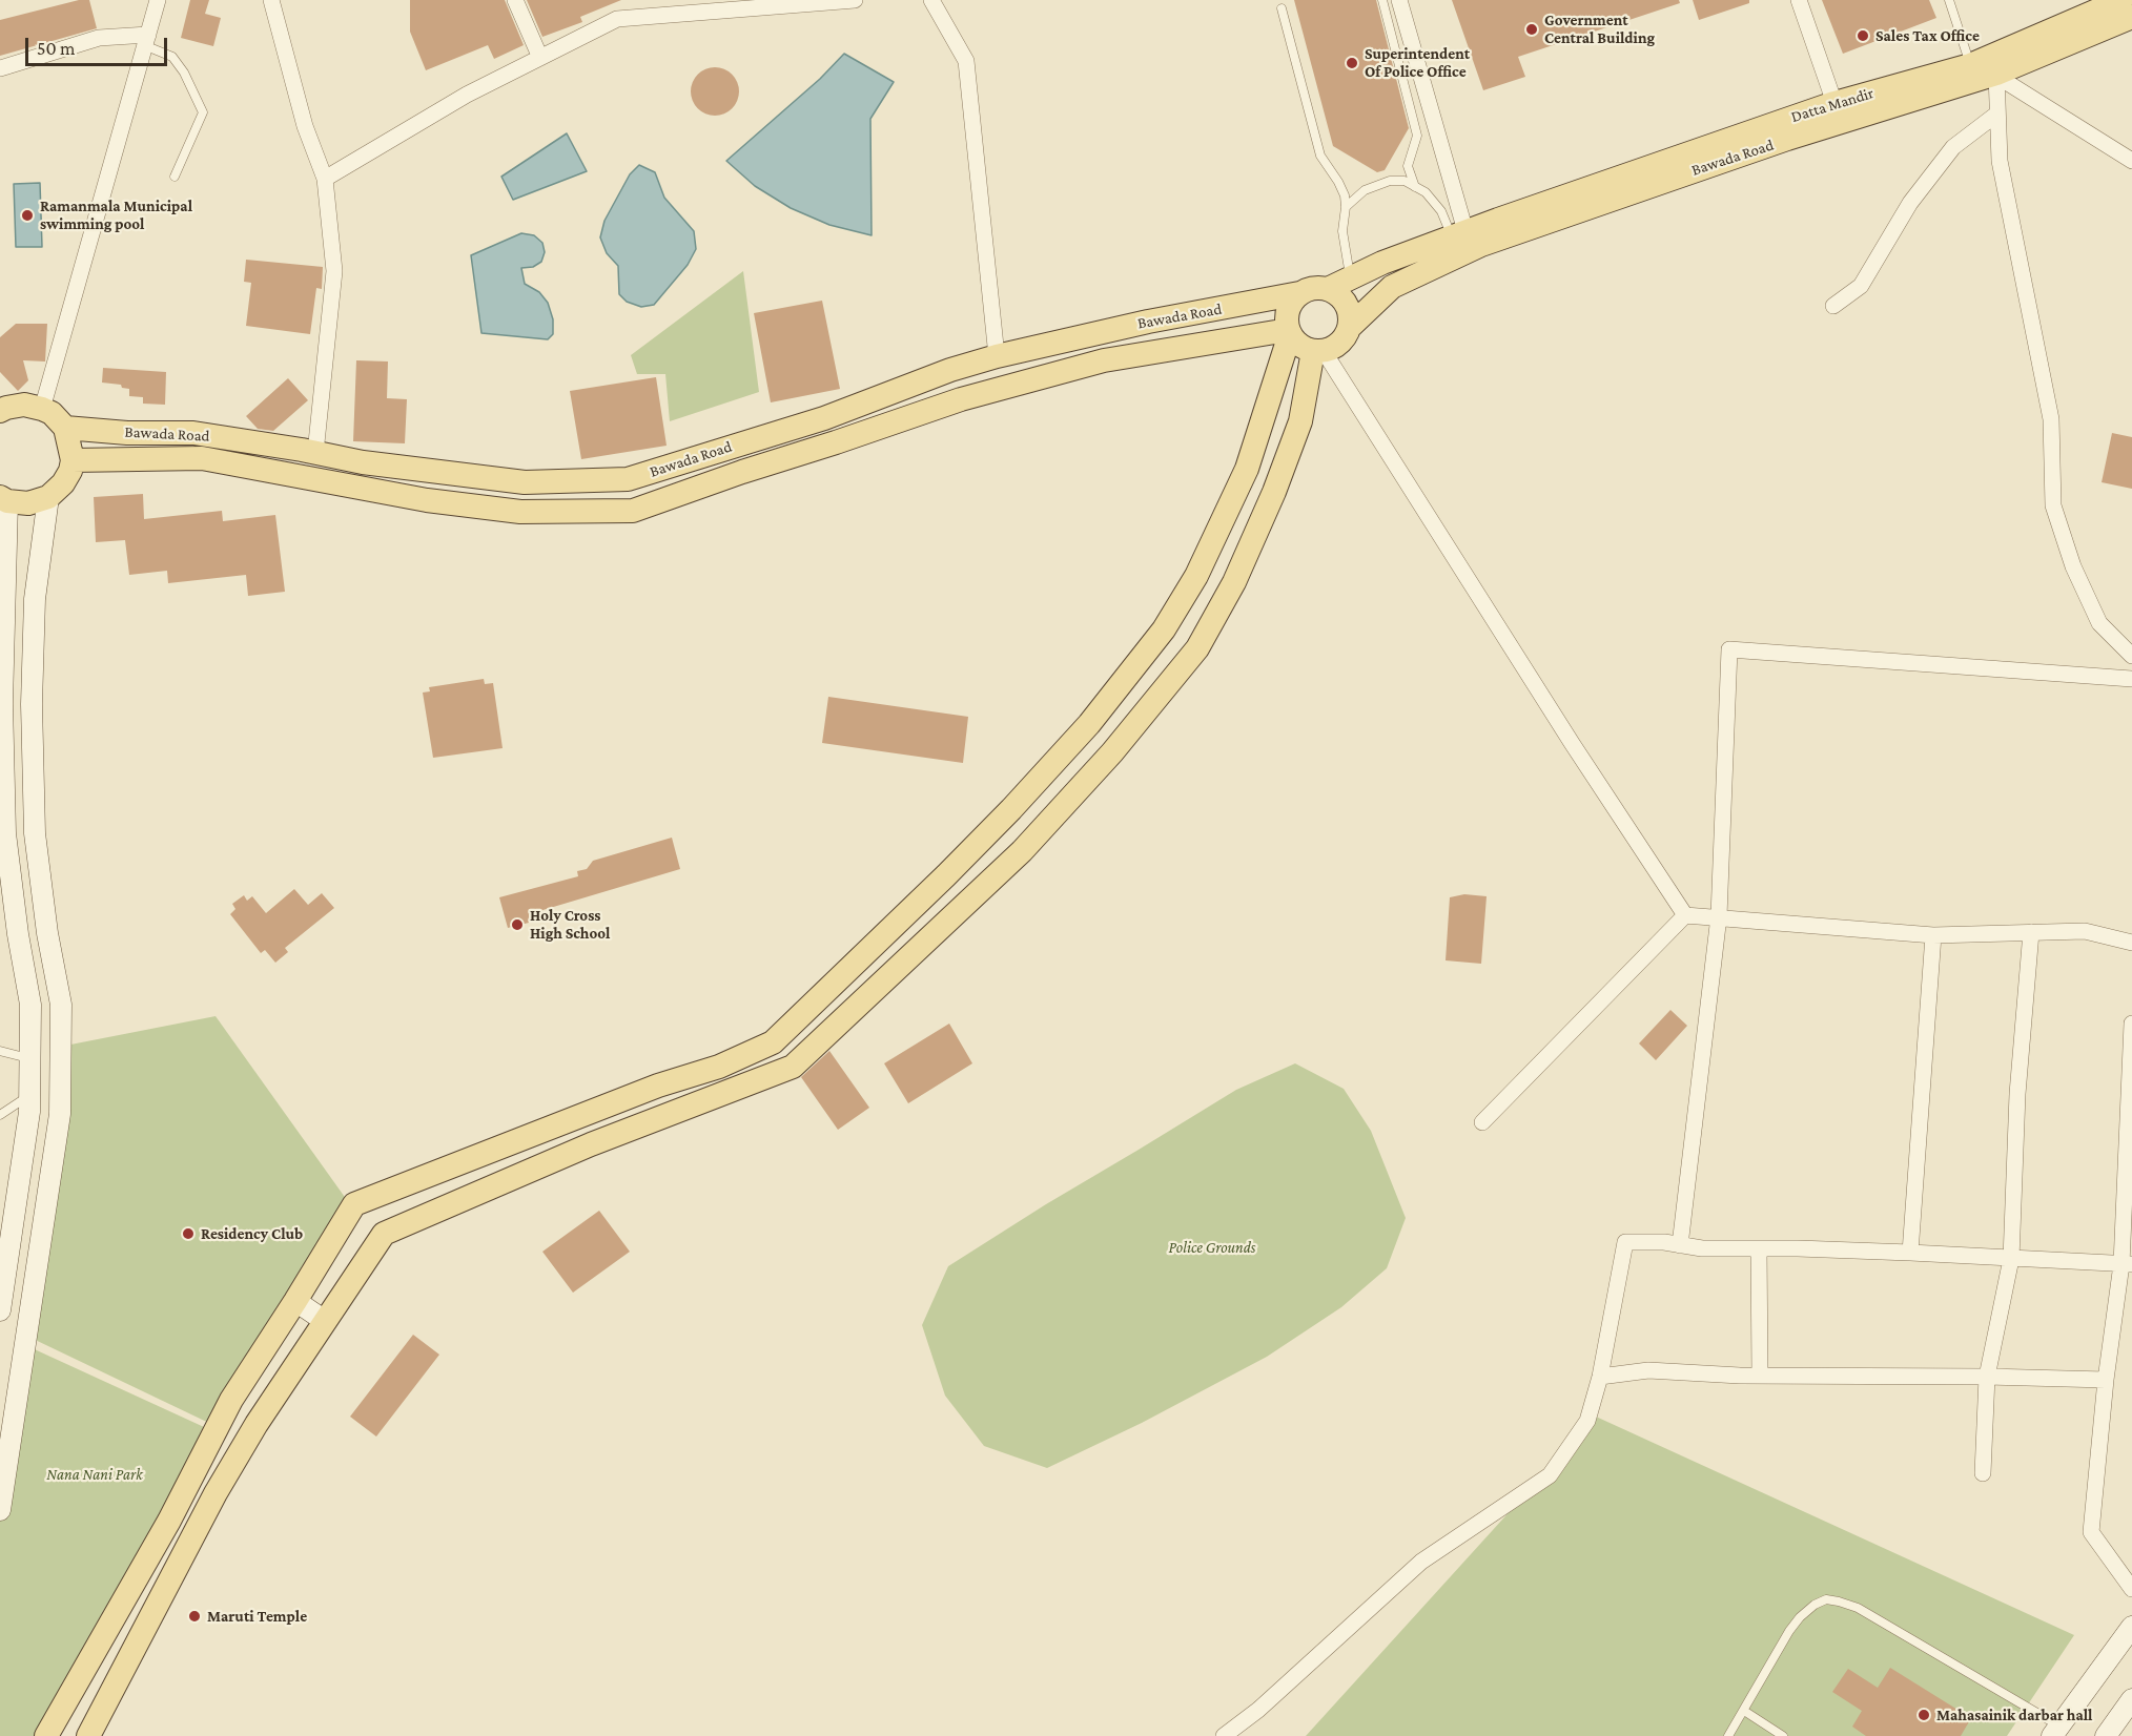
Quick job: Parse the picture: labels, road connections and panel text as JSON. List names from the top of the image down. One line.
{"streets":{"main road":["Datta Mandir","Bawada Road"]},"crossings":[["Datta Mandir","Bawada Road"]],"parks":["Police Grounds","Nana Nani Park"],"places":["Government Central Building","Sales Tax Office","Superintendent Of Police Office","Ramanmala Municipal swimming pool","Holy Cross High School","Residency Club","Maruti Temple","Mahasainik darbar hall"],"scale_bar":"50 m"}
